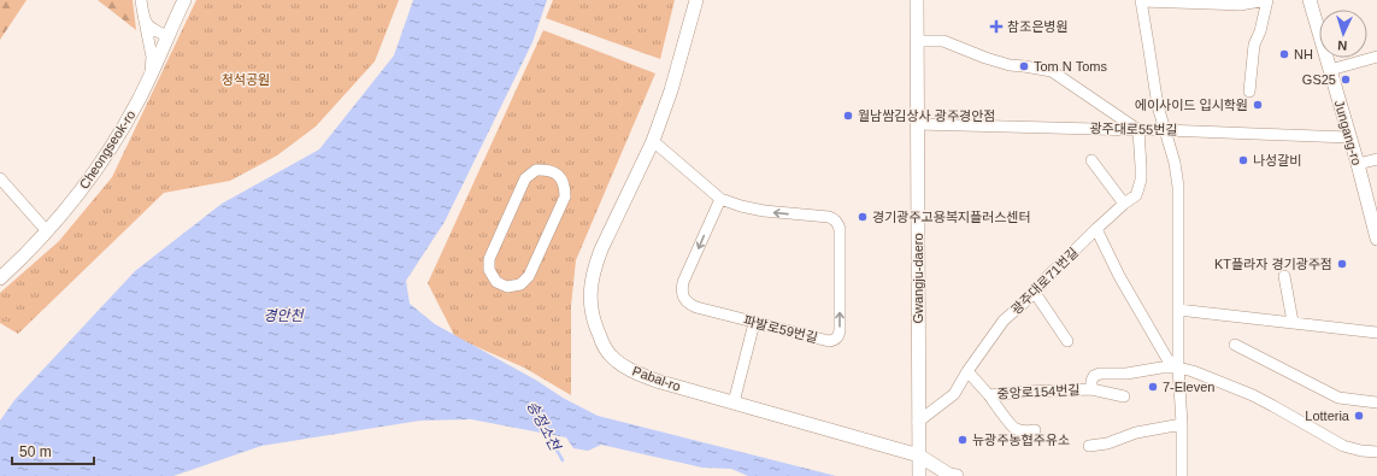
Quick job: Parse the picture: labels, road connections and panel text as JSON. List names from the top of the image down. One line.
{"streets":{"street":["광주대로55번길","Jungang-ro","Cheongseok-ro","Gwangju-daero","광주대로71번길","파발로59번길","Pabal-ro","중앙로154번길"]},"crossings":[["광주대로55번길","Jungang-ro"],["광주대로55번길","Gwangju-daero"],["광주대로55번길","광주대로71번길"],["Gwangju-daero","광주대로71번길"],["Gwangju-daero","Pabal-ro"],["광주대로71번길","중앙로154번길"],["파발로59번길","Pabal-ro"]],"water":["경안천","송정소천"],"parks":["청석공원"],"places":{"health":["참조은병원"],"other":["NH","Tom N Toms","GS25","에이사이드 입시학원","월남쌈김상사 광주경안점","나성갈비","경기광주고용복지플러스센터","KT플라자 경기광주점","7-Eleven","Lotteria","뉴광주농협주유소"]},"scale_bar":"50 m","north":"bottom"}
